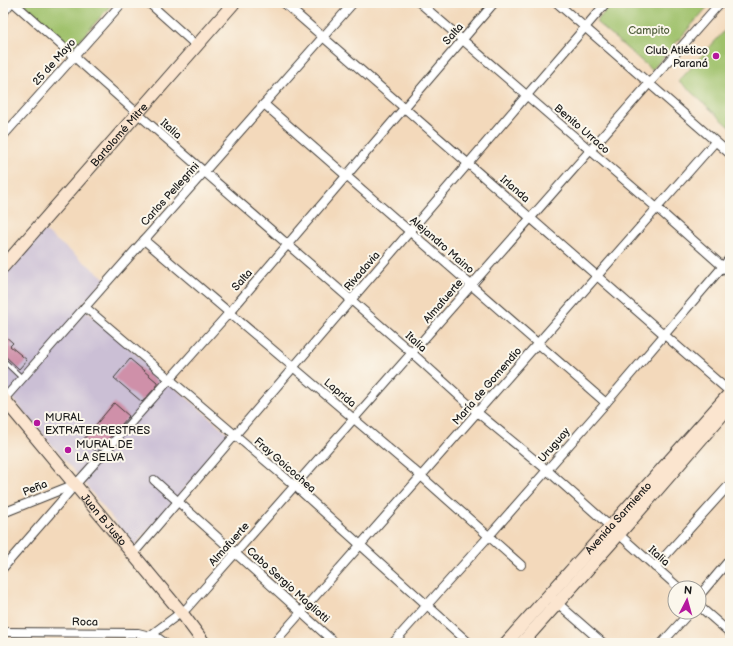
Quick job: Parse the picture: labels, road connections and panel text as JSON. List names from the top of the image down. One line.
{"streets":{"main road":["Bartolomé Mitre","Avenida Sarmiento","Juan B Justo"],"street":["Salta","25 de Mayo","Italia","Benito Urraco","Irlanda","Carlos Pellegrini","Alejandro Maino","Rivadavia","Almafuerte","María de Gomendio","Laprida","Uruguay","Fray Goicochea","Peña","Cabo Sergio Magliotti","Roca"]},"crossings":[["Salta","Italia"],["Salta","Benito Urraco"],["Salta","Irlanda"],["Salta","Alejandro Maino"],["Salta","Laprida"],["Salta","Fray Goicochea"],["Salta","Peña"],["Salta","Juan B Justo"],["25 de Mayo","Italia"],["Italia","Bartolomé Mitre"],["Italia","Carlos Pellegrini"],["Italia","Rivadavia"],["Italia","Almafuerte"],["Italia","María de Gomendio"],["Italia","Uruguay"],["Italia","Avenida Sarmiento"],["Benito Urraco","Rivadavia"],["Benito Urraco","Almafuerte"],["Benito Urraco","María de Gomendio"],["Benito Urraco","Uruguay"],["Irlanda","Carlos Pellegrini"],["Irlanda","Rivadavia"],["Irlanda","Almafuerte"],["Irlanda","María de Gomendio"],["Irlanda","Uruguay"],["Irlanda","Avenida Sarmiento"],["Carlos Pellegrini","Alejandro Maino"],["Carlos Pellegrini","Laprida"],["Carlos Pellegrini","Fray Goicochea"],["Carlos Pellegrini","Juan B Justo"],["Alejandro Maino","Rivadavia"],["Alejandro Maino","Almafuerte"],["Alejandro Maino","María de Gomendio"],["Alejandro Maino","Uruguay"],["Rivadavia","Laprida"],["Rivadavia","Fray Goicochea"],["Rivadavia","Juan B Justo"],["Rivadavia","Cabo Sergio Magliotti"],["Almafuerte","Laprida"],["Almafuerte","Fray Goicochea"],["Almafuerte","Juan B Justo"],["Almafuerte","Cabo Sergio Magliotti"],["María de Gomendio","Laprida"],["María de Gomendio","Fray Goicochea"],["María de Gomendio","Cabo Sergio Magliotti"],["Laprida","Uruguay"],["Uruguay","Fray Goicochea"],["Peña","Juan B Justo"]],"parks":["Campito"],"places":["Club Atlético Paraná","MURAL EXTRATERRESTRES","MURAL DE LA SELVA"],"north":"top"}
